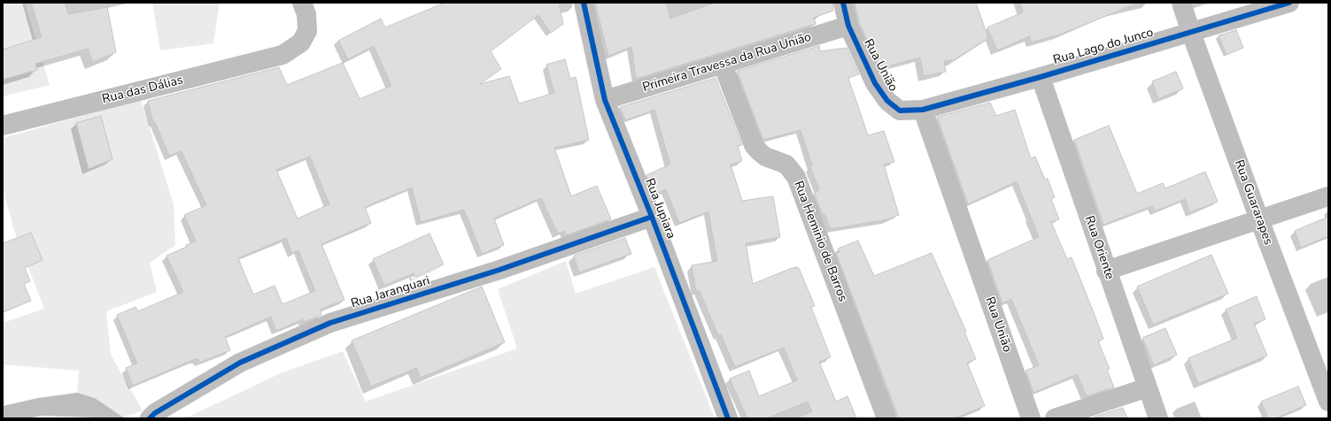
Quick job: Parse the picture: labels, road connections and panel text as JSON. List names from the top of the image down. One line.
{"streets":{"street":["Rua Lago do Junco","Primeira Travessa da Rua União","Rua União","Rua das Dálias","Rua Guararapes","Rua Jupiara","Rua Heminio de Barros","Rua Oriente","Rua Jaranguari"]},"crossings":[["Rua Lago do Junco","Rua União"],["Rua Lago do Junco","Rua Guararapes"],["Rua Lago do Junco","Rua Oriente"],["Primeira Travessa da Rua União","Rua União"],["Primeira Travessa da Rua União","Rua Jupiara"],["Primeira Travessa da Rua União","Rua Heminio de Barros"],["Rua Jupiara","Rua Jaranguari"]]}
